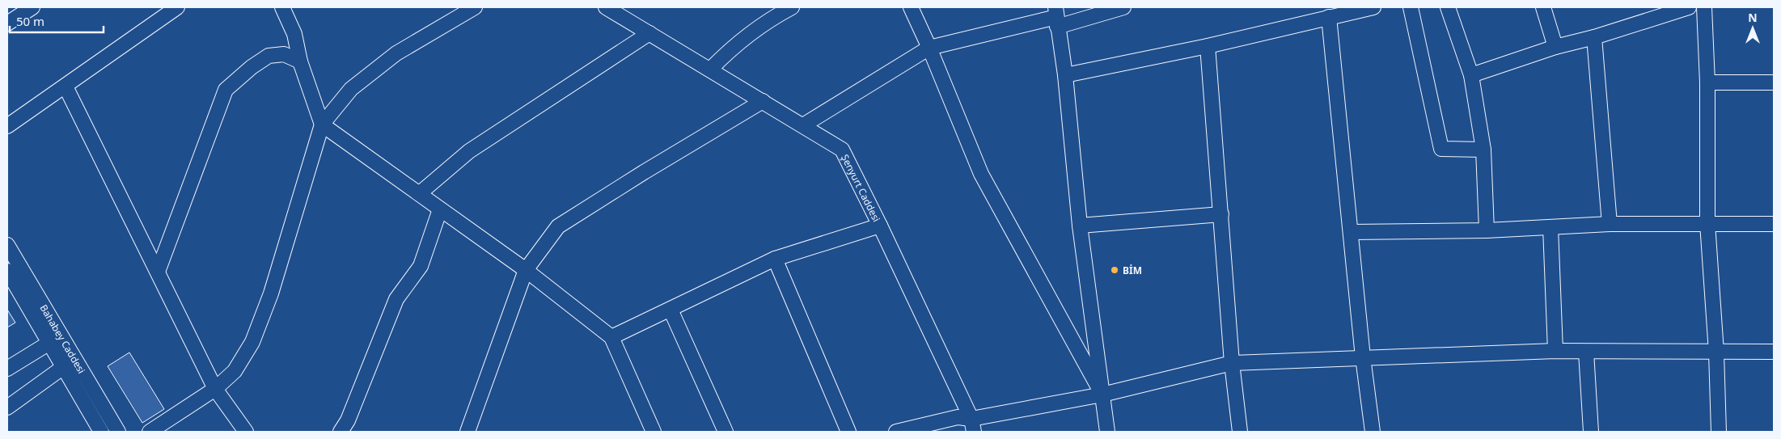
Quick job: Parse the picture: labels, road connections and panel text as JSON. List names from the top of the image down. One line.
{"streets":{"street":["Şenyurt Caddesi","Bahabey Caddesi"]},"places":["BİM"],"scale_bar":"50 m","north":"top"}
